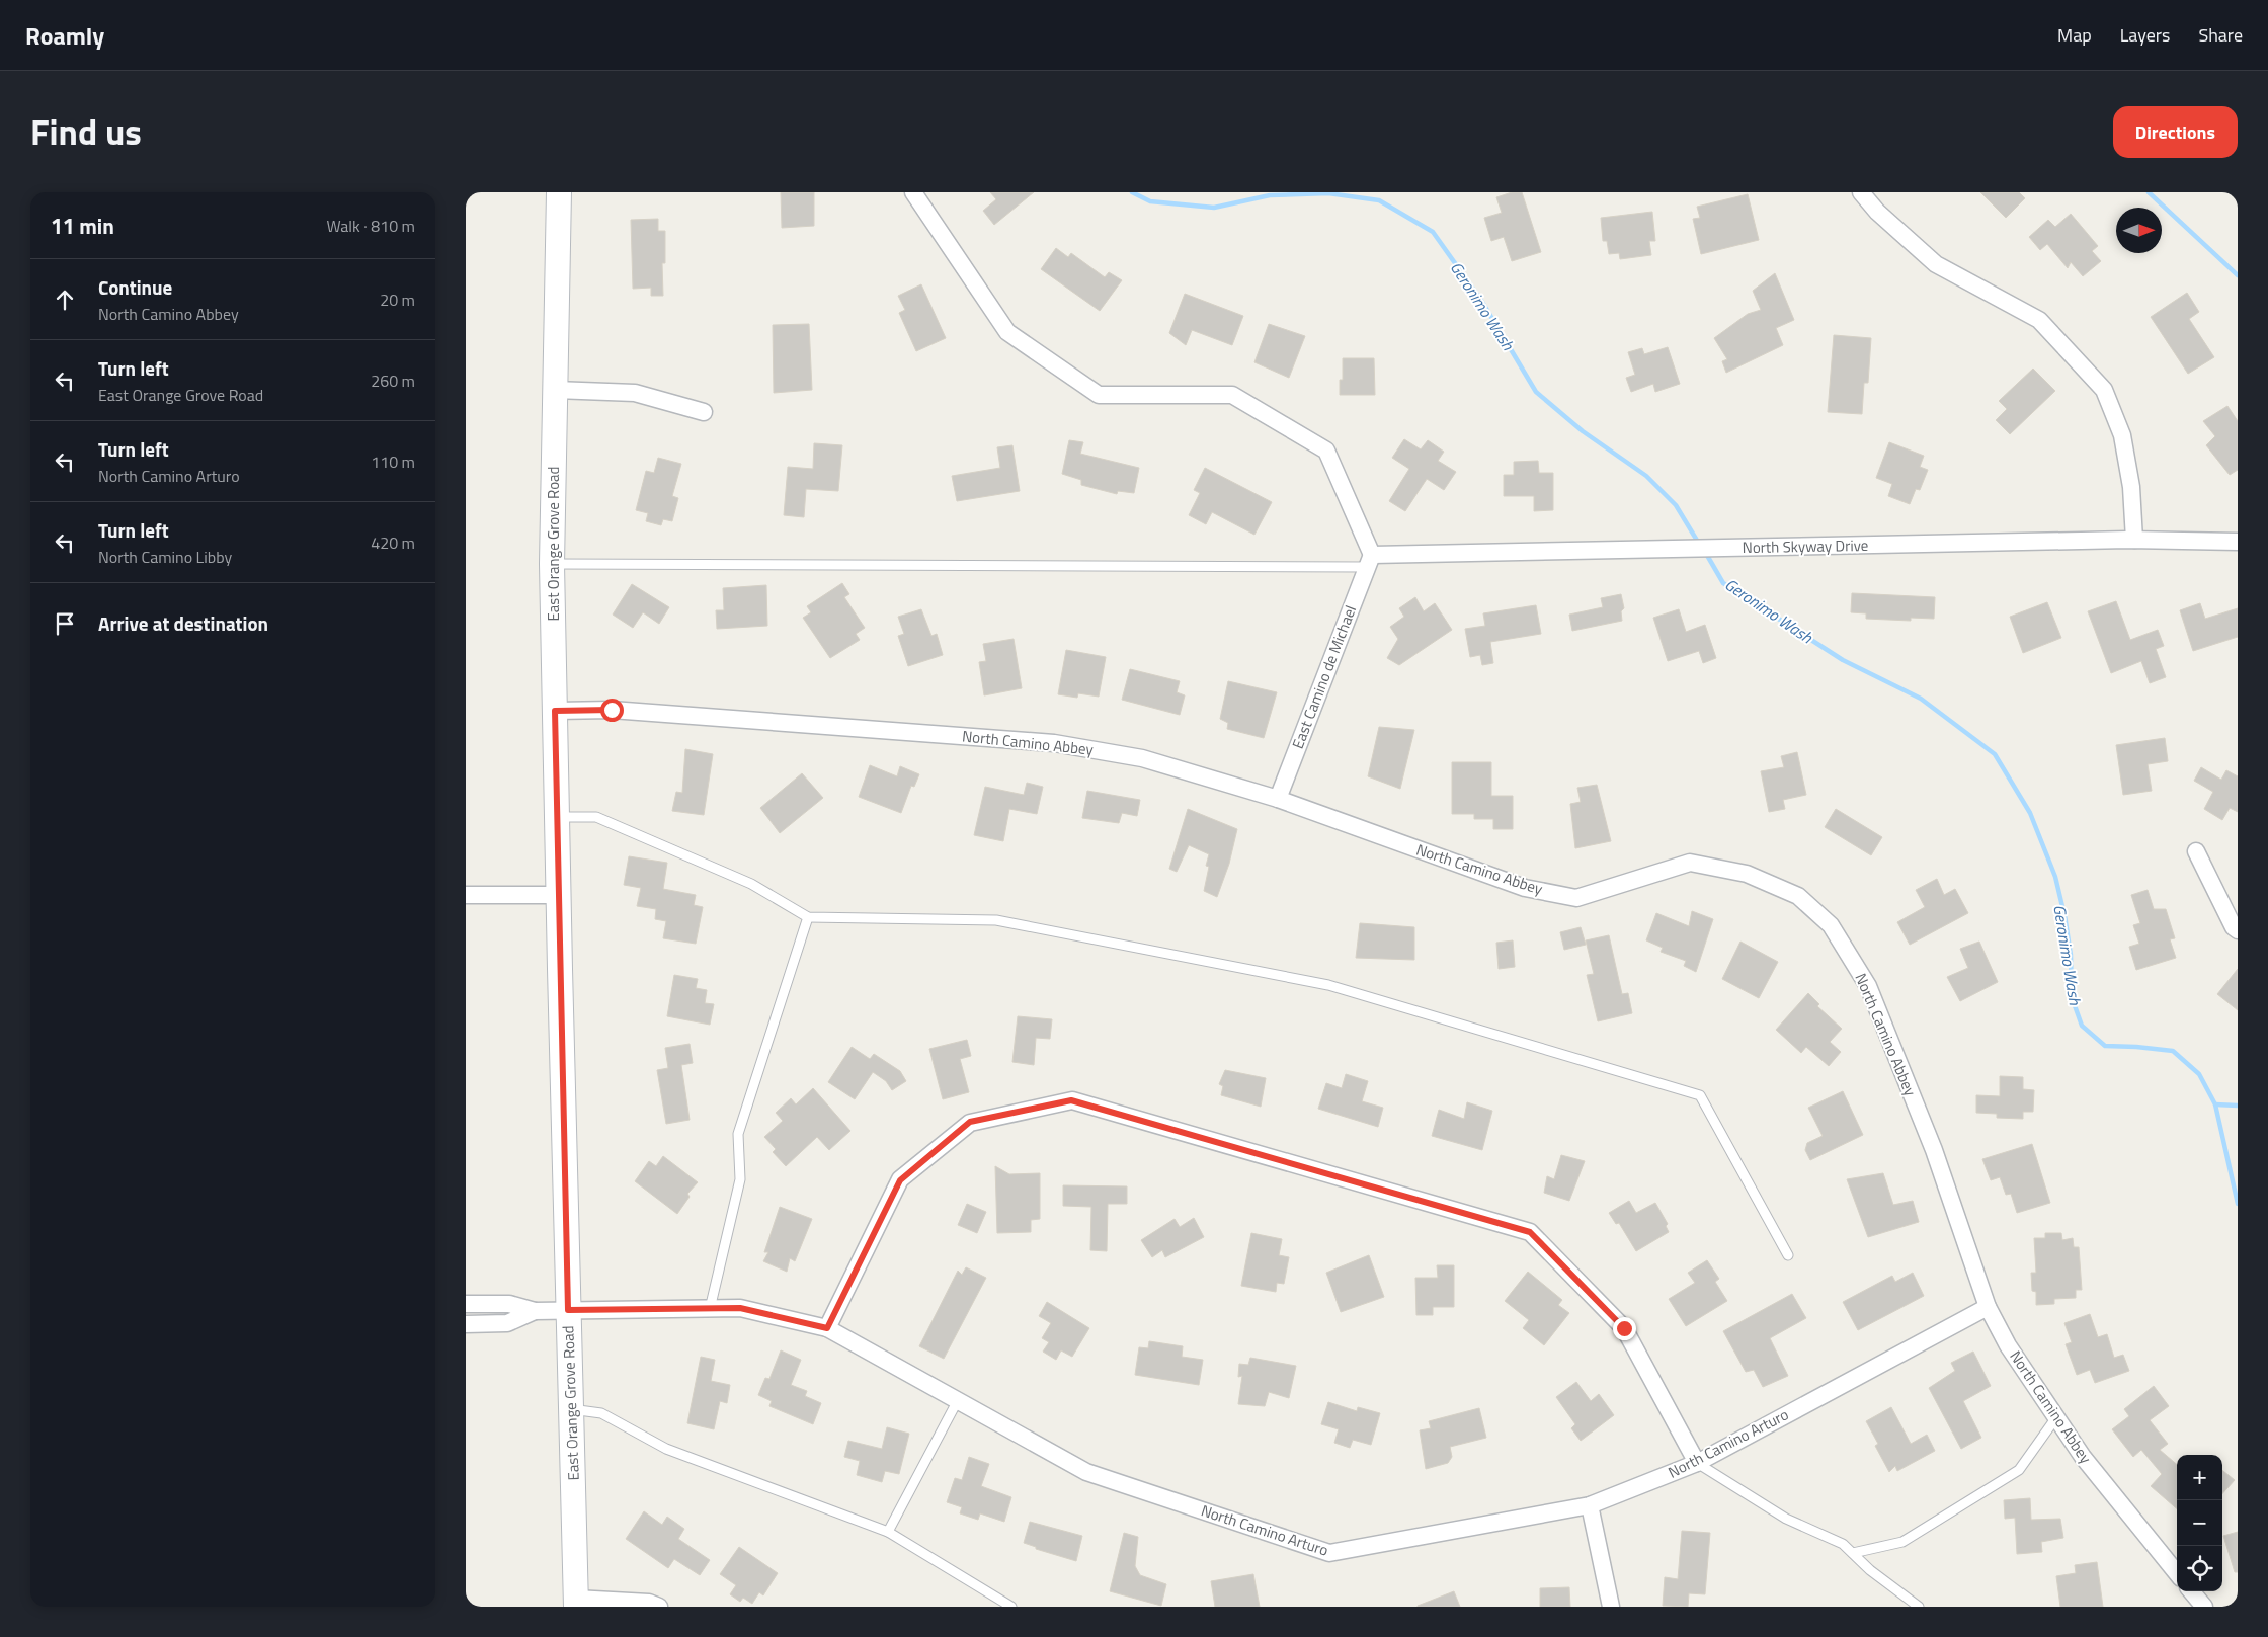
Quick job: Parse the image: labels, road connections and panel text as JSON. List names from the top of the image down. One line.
{"streets":{"main road":["East Orange Grove Road"],"street":["North Skyway Drive","East Camino de Michael","North Camino Abbey","North Camino Arturo"]},"crossings":[["East Orange Grove Road","North Camino Abbey"],["East Orange Grove Road","North Camino Arturo"],["North Skyway Drive","East Camino de Michael"],["East Camino de Michael","North Camino Abbey"],["North Camino Abbey","North Camino Arturo"]],"water":["Geronimo Wash"],"north":"right","page":{"header":"Roamly","nav":["Map","Layers","Share"],"title":"Find us","buttons":"Directions","heading":["11 min","Walk · 810 m"],"list":[["Continue","North Camino Abbey","20 m"],["Turn left","East Orange Grove Road","260 m"],["Turn left","North Camino Arturo","110 m"],["Turn left","North Camino Libby","420 m"],"Arrive at destination"],"map_buttons":["+","−"]}}
